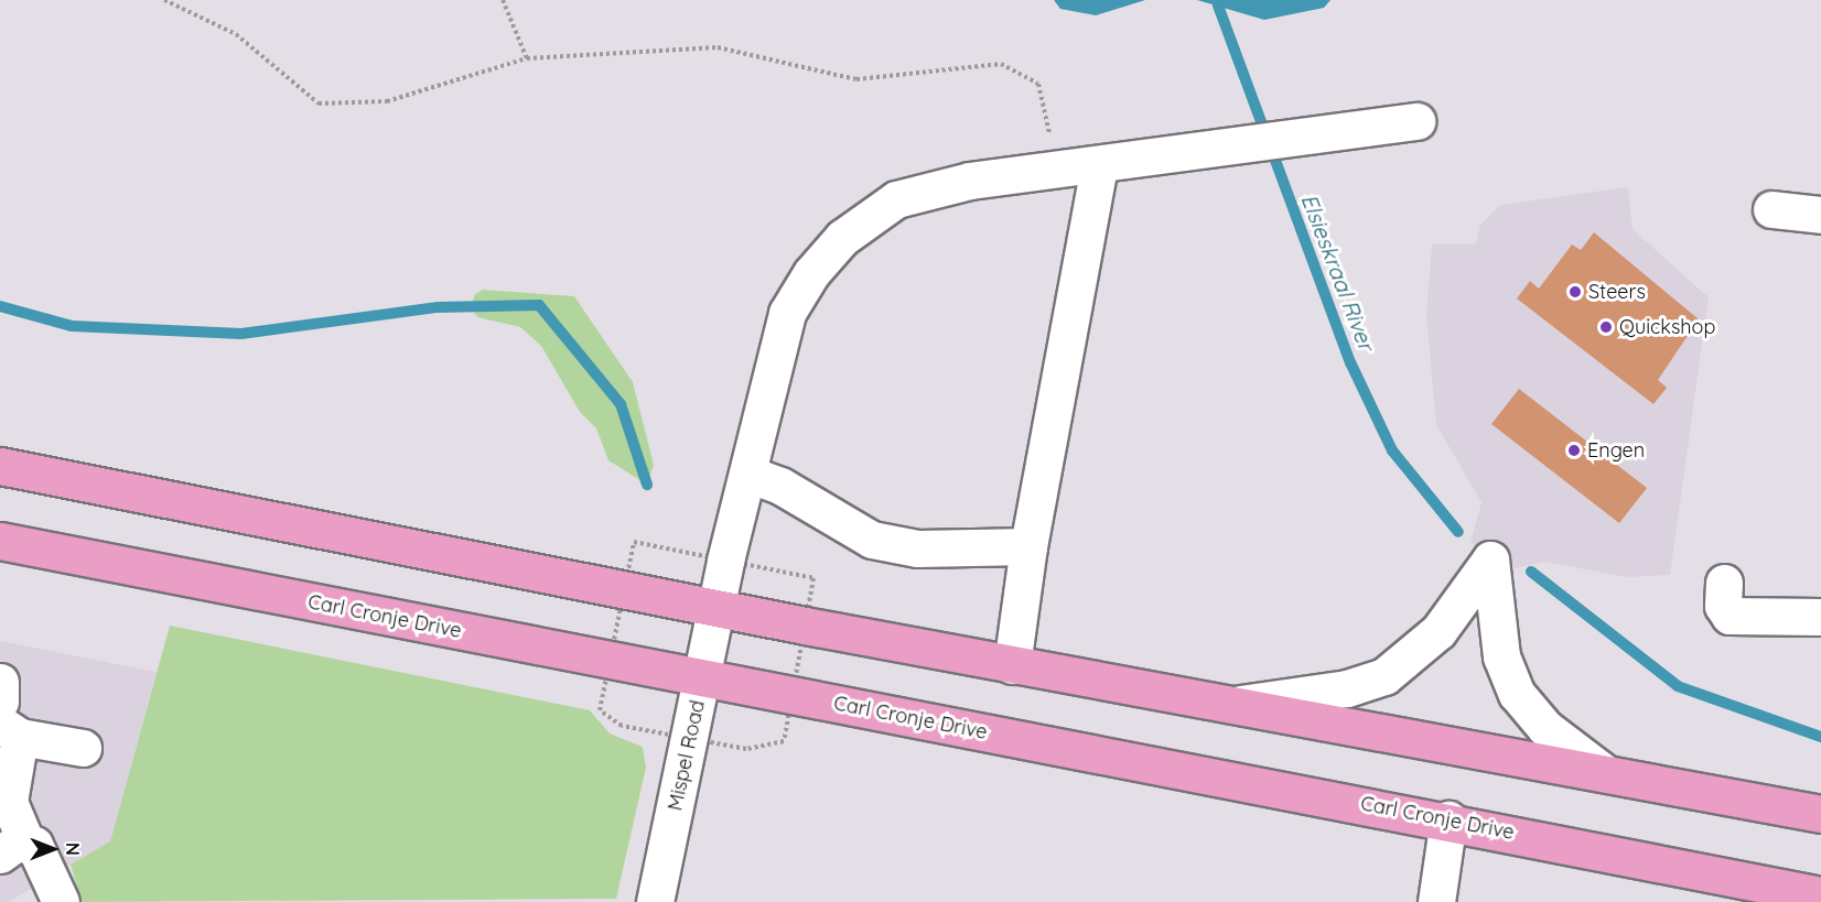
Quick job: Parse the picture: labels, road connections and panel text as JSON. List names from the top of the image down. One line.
{"streets":{"main road":["Carl Cronje Drive"],"street":["Mispel Road"]},"crossings":[["Carl Cronje Drive","Mispel Road"]],"water":["Elsieskraal River"],"places":["Steers","Quickshop","Engen"],"north":"right"}
